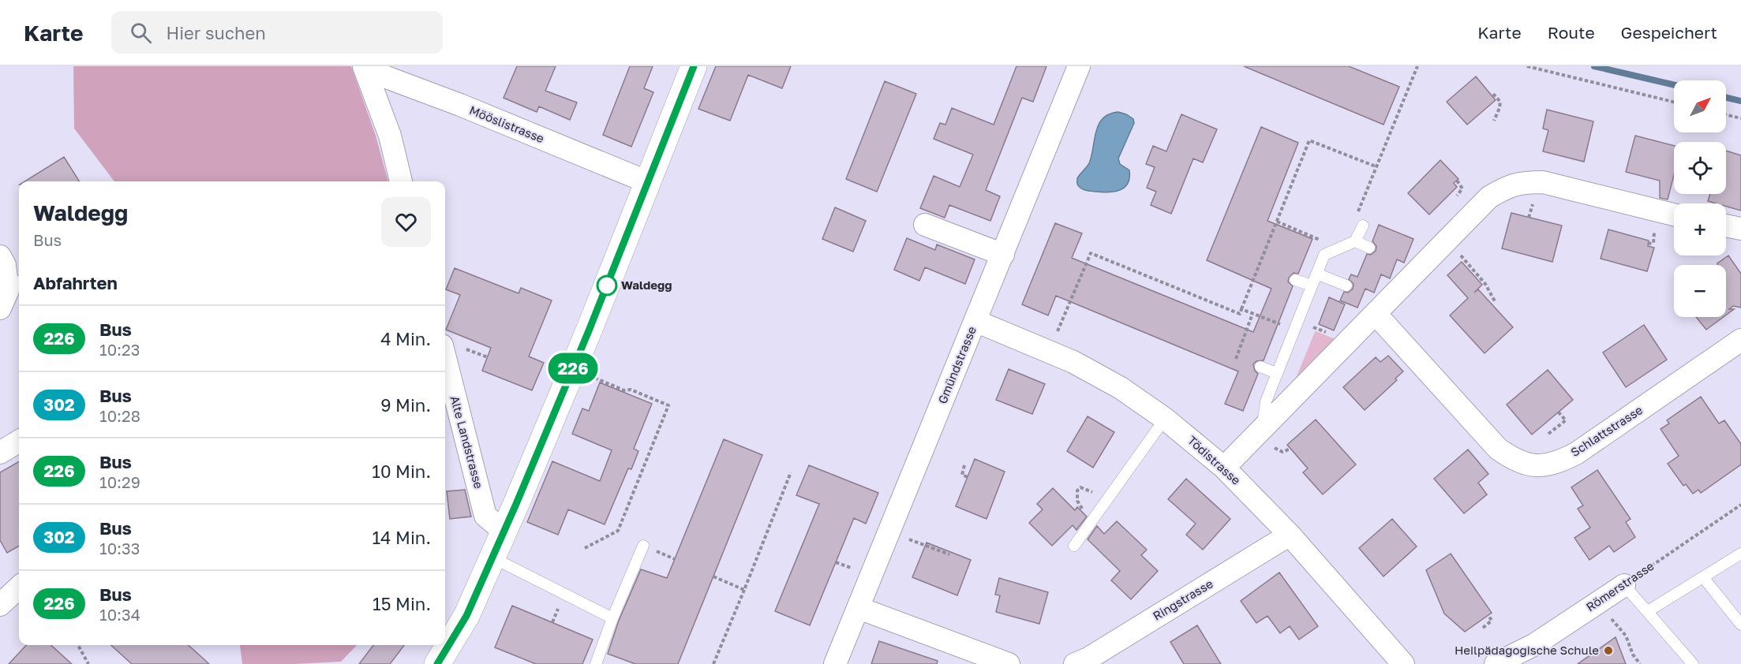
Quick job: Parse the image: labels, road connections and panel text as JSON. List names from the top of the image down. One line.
{"streets":{"street":["Mööslistrasse","Gmündstrasse","Schlattstrasse","Alte Landstrasse","Tödistrasse","Römerstrasse","Ringstrasse"]},"crossings":[["Gmündstrasse","Tödistrasse"],["Tödistrasse","Ringstrasse"]],"places":["Waldegg","Heilpädagogische Schule"],"lines":["bus line 226"],"north":"top right","page":{"header":"Karte","search":"Hier suchen","nav":["Karte","Route","Gespeichert"],"on_map":"226","map_buttons":["+","−"],"heading":[["Waldegg","Bus"],"Abfahrten"],"list":[{"mark":"226","name":"Bus","note":"10:23","value":"4 Min."},{"mark":"302","name":"Bus","note":"10:28","value":"9 Min."},{"mark":"226","name":"Bus","note":"10:29","value":"10 Min."},{"mark":"302","name":"Bus","note":"10:33","value":"14 Min."},{"mark":"226","name":"Bus","note":"10:34","value":"15 Min."}]}}
